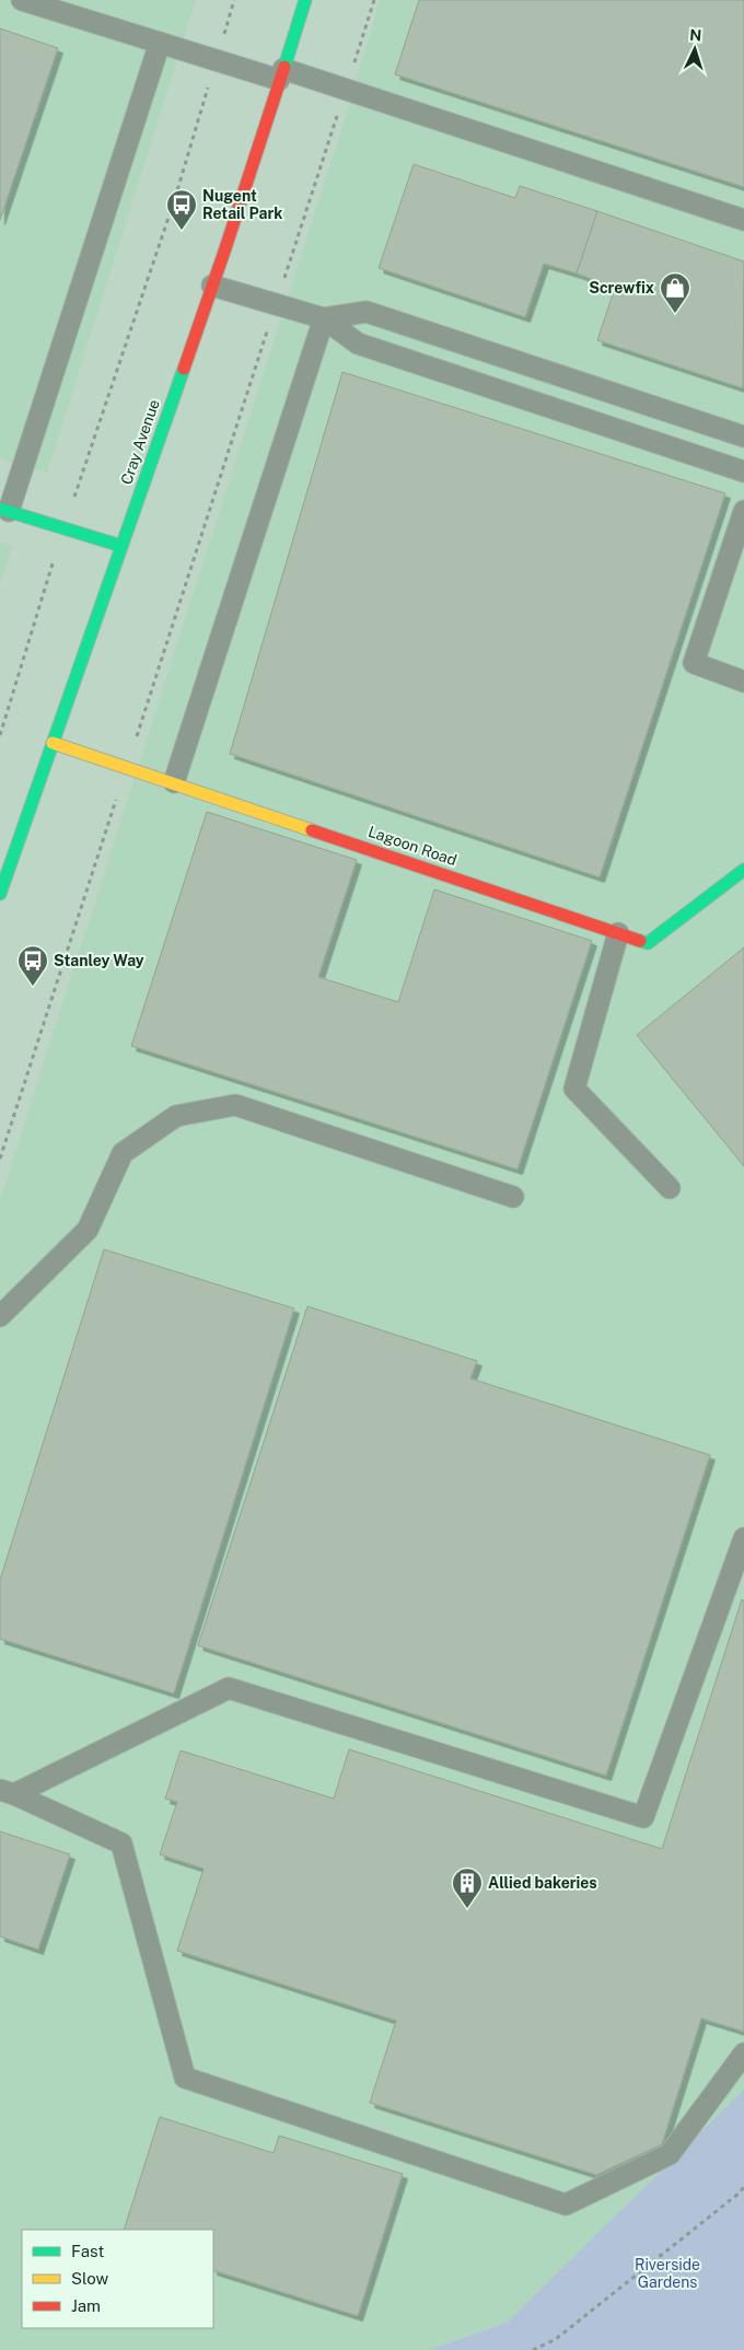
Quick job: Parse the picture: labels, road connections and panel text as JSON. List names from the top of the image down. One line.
{"streets":{"main road":["Cray Avenue","Lagoon Road"]},"crossings":[["Cray Avenue","Lagoon Road"]],"parks":["Riverside Gardens"],"places":{"bus stop":["Nugent Retail Park","Stanley Way"],"shop":["Screwfix"],"building":["Allied bakeries"]},"legend":["Fast","Slow","Jam"],"north":"top"}
